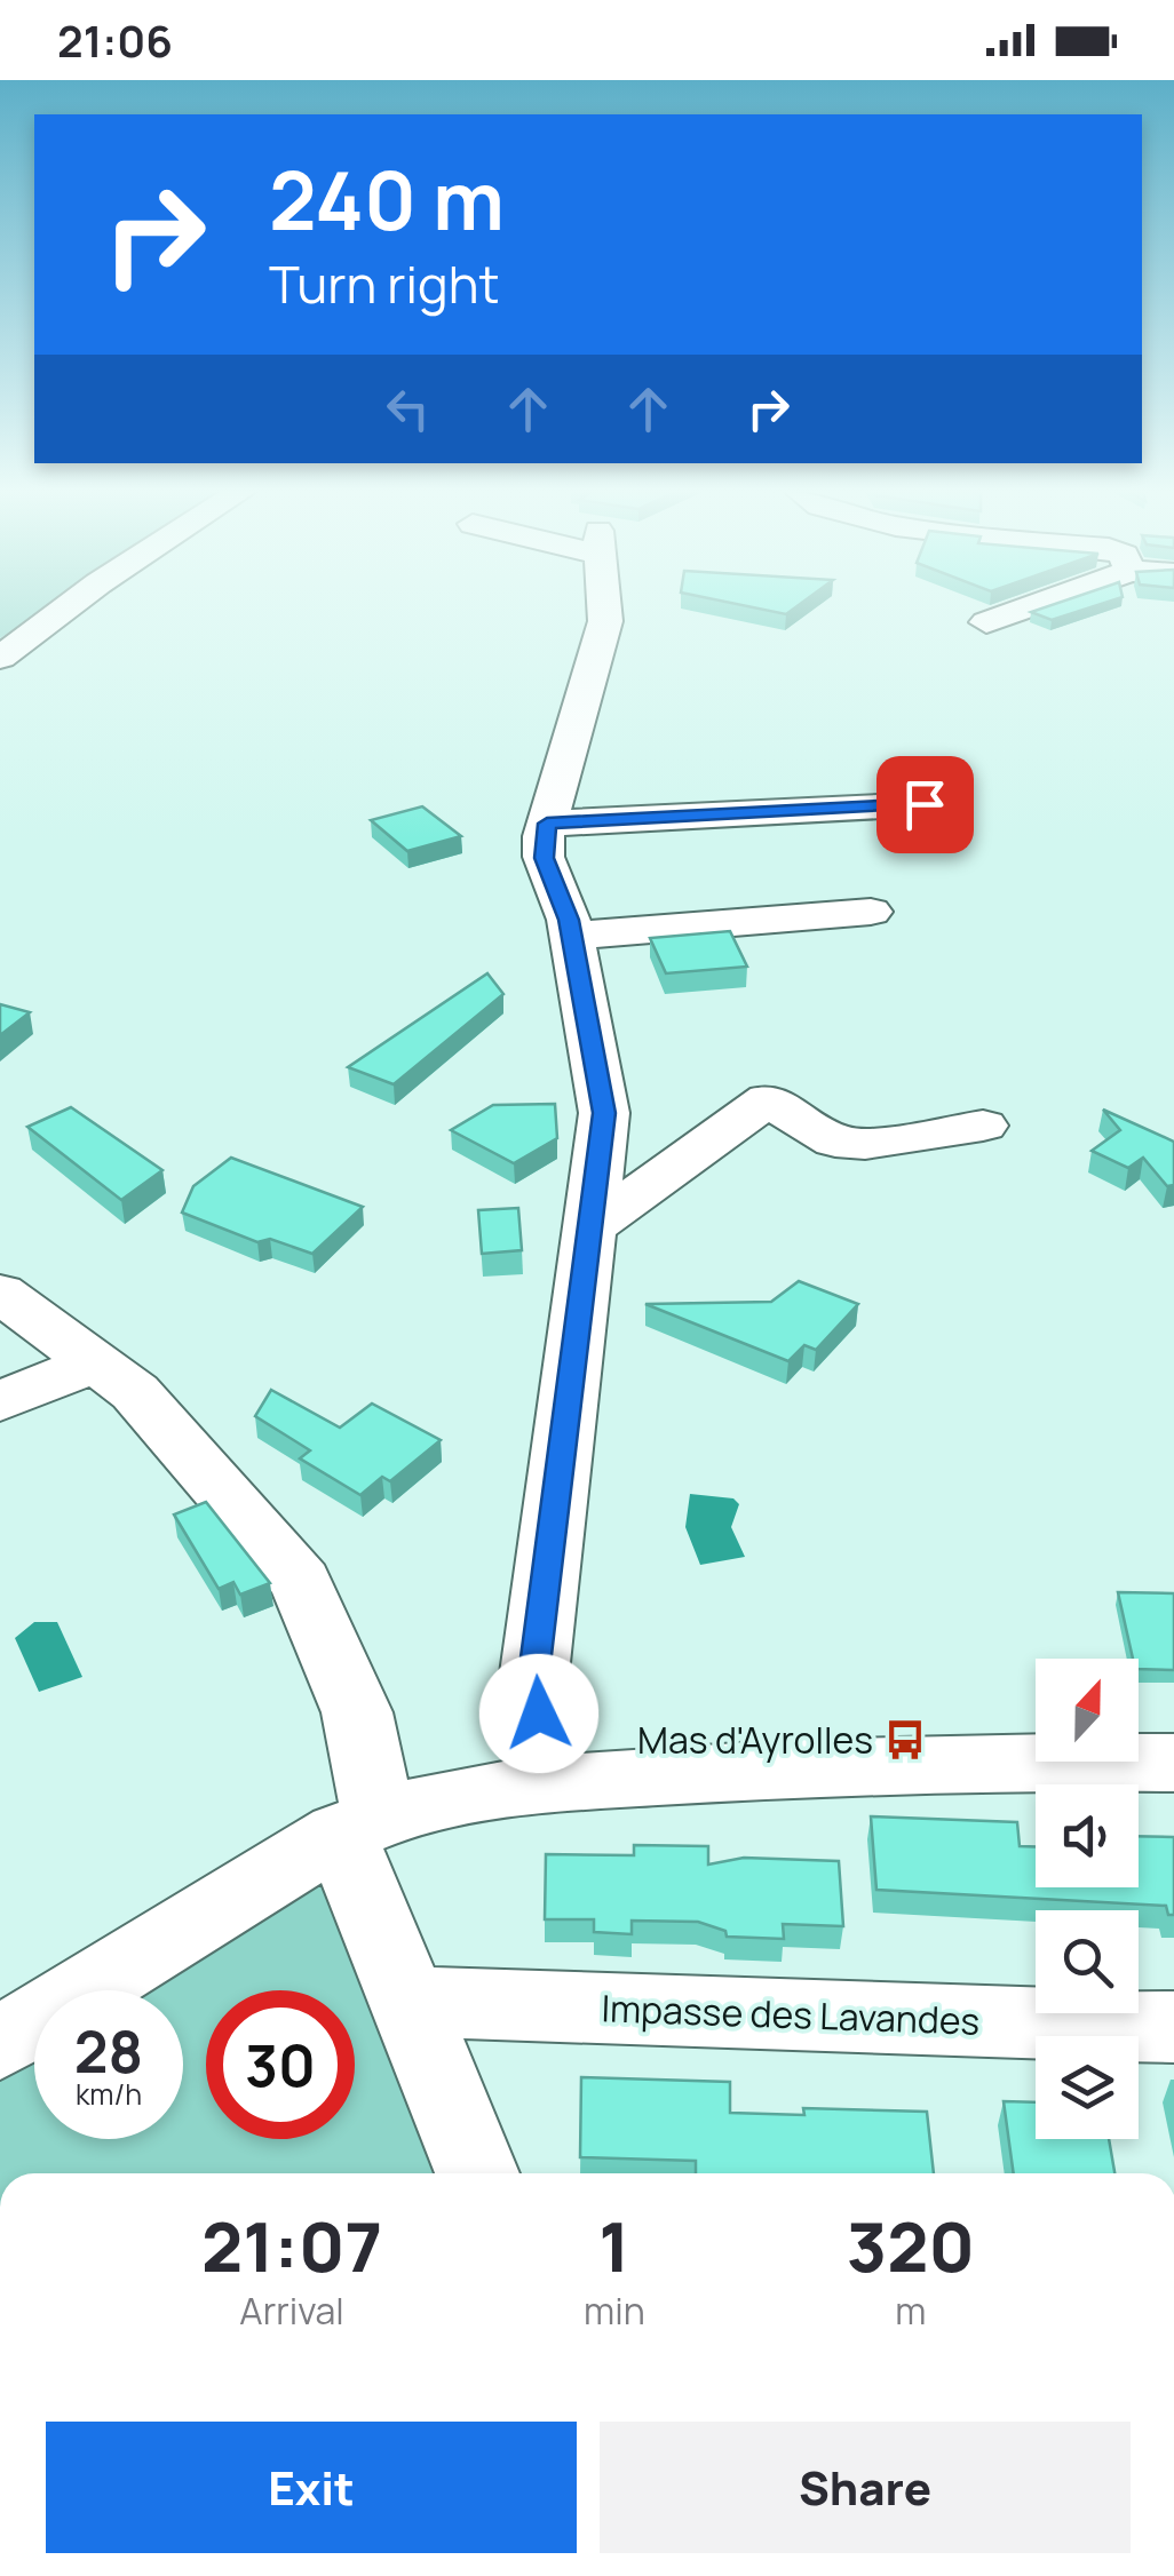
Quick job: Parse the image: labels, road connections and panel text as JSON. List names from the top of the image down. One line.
{"streets":{"street":["Impasse des Lavandes"]},"places":{"bus stop":["Mas d'Ayrolles"]},"north":"top","page":{"status":"21:06","turn":["240 m","Turn right"],"speed":"28 km/h","limit":"30","eta":["21:07","Arrival","1","min","320","m"],"buttons":["Exit","Share"]}}
